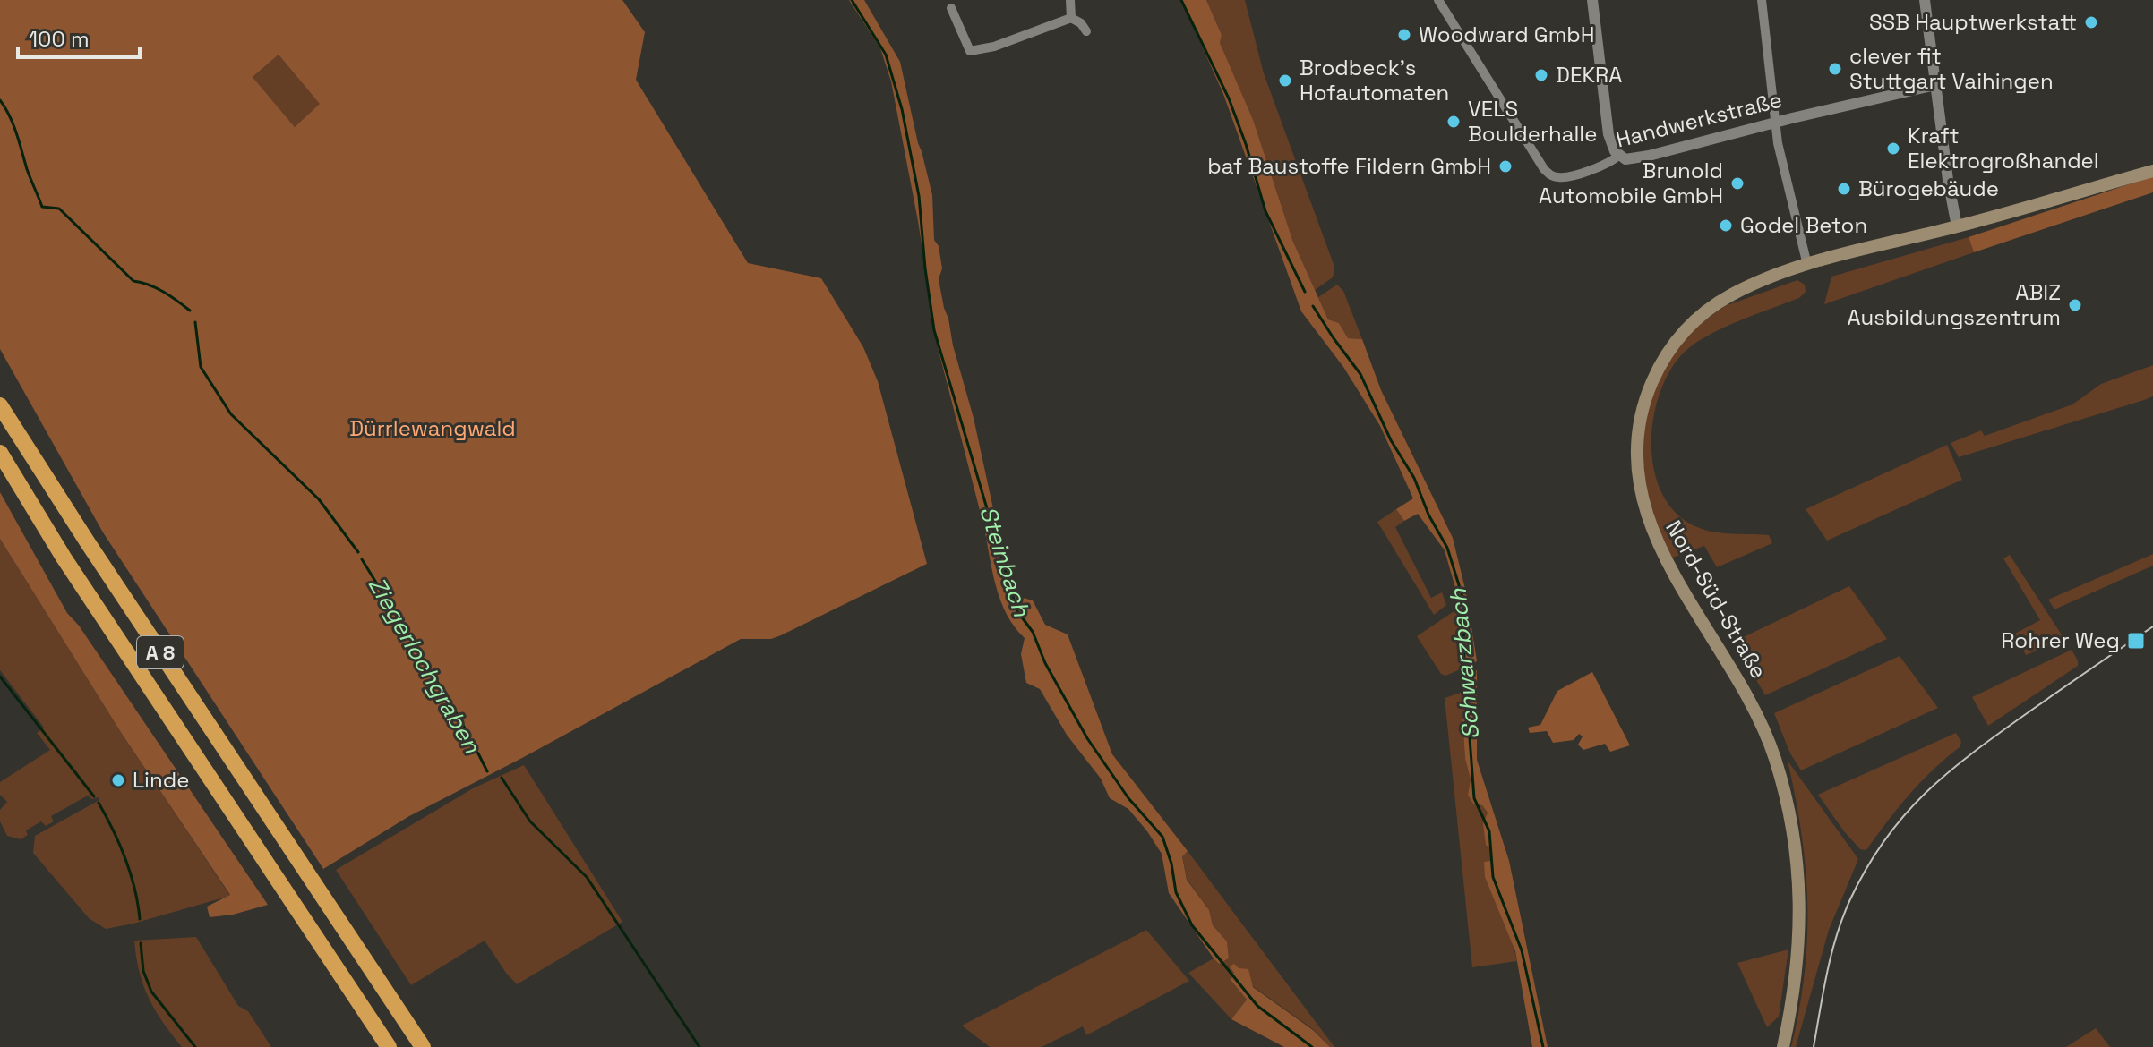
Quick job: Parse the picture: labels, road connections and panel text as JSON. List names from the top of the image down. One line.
{"streets":{"highway":["A 8"],"main road":["Nord-Süd-Straße"],"street":["Handwerkstraße"]},"water":["Steinbach","Schwarzbach","Ziegerlochgraben"],"parks":["Dürrlewangwald"],"places":{"other":["SSB Hauptwerkstatt","Woodward GmbH","clever fit Stuttgart Vaihingen","DEKRA","Brodbeck's Hofautomaten","VELS Boulderhalle","Kraft Elektrogroßhandel","baf Baustoffe Fildern GmbH","Brunold Automobile GmbH","Bürogebäude","Godel Beton","ABIZ Ausbildungszentrum","Linde"],"transit":["Rohrer Weg"]},"scale_bar":"100 m"}
